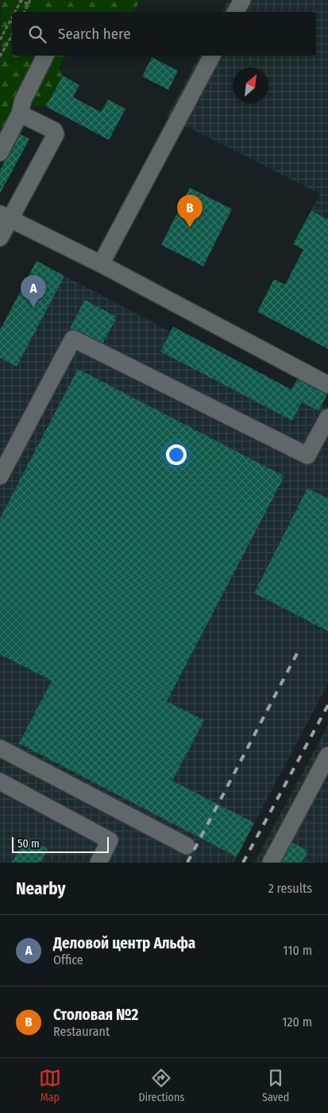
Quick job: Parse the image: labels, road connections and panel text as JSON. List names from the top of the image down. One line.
{"scale_bar":"50 m","north":"top right","page":{"search":"Search here","pins":["B","A"],"scale":"50 m","heading":["Nearby","2 results"],"list":[{"mark":"A","name":"Деловой центр Альфа","note":"Office","value":"110 m"},{"mark":"B","name":"Столовая №2","note":"Restaurant","value":"120 m"}],"nav":["Map","Directions","Saved"]}}
